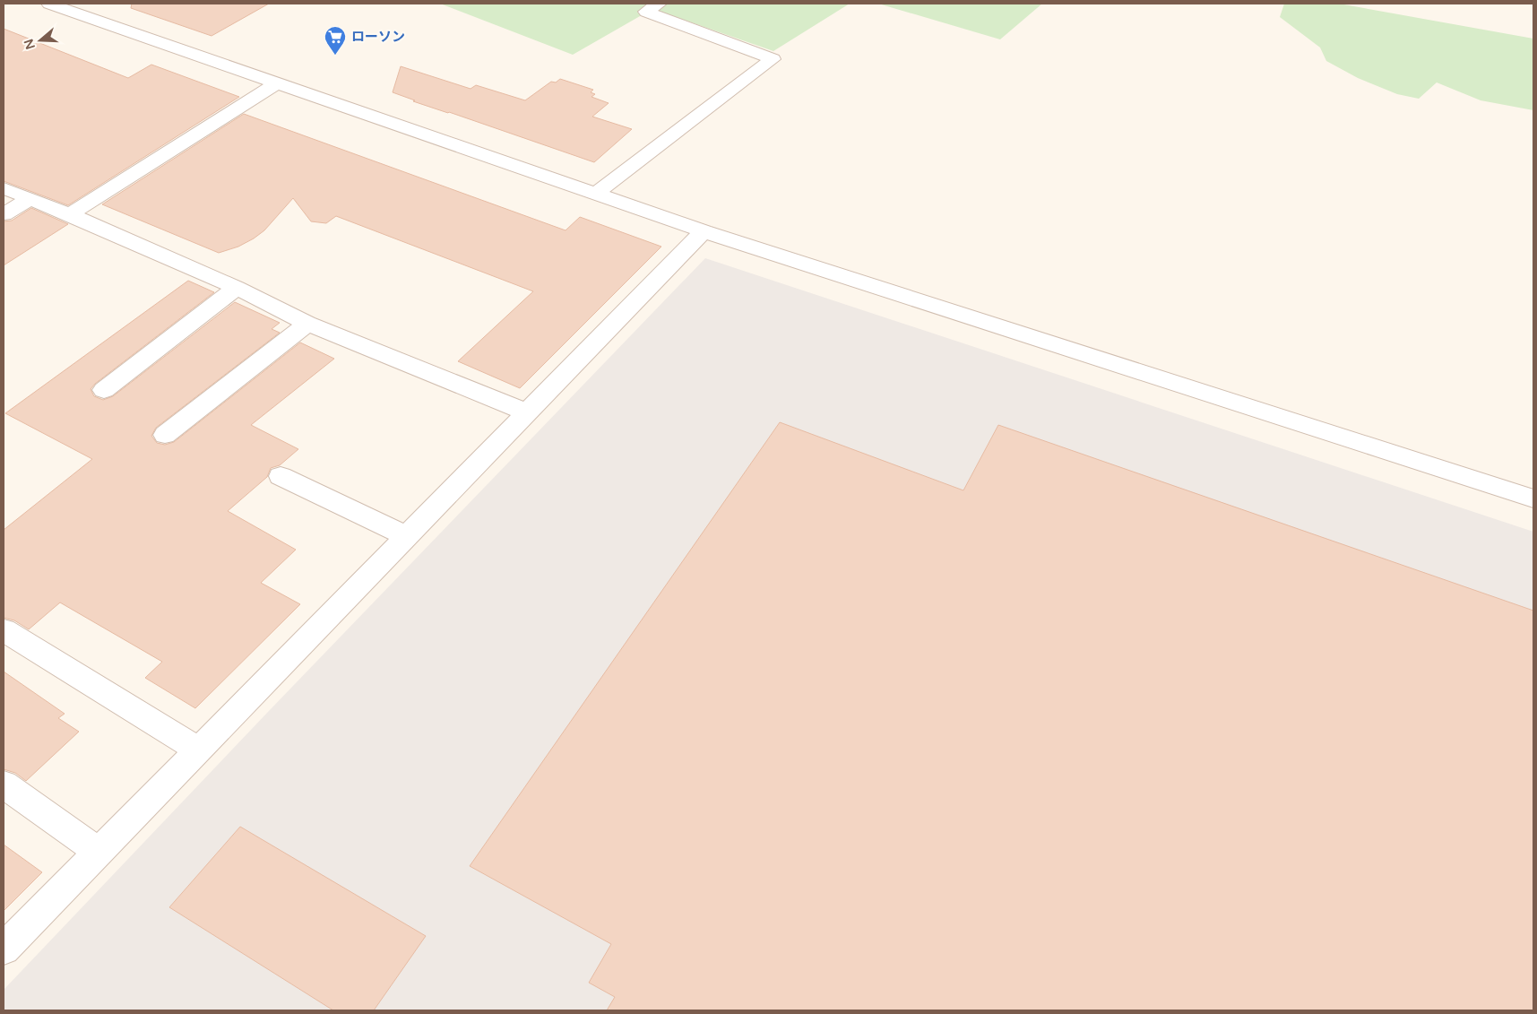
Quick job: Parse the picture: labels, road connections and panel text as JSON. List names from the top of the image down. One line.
{"places":{"supermarket":["ローソン"]},"north":"left"}
